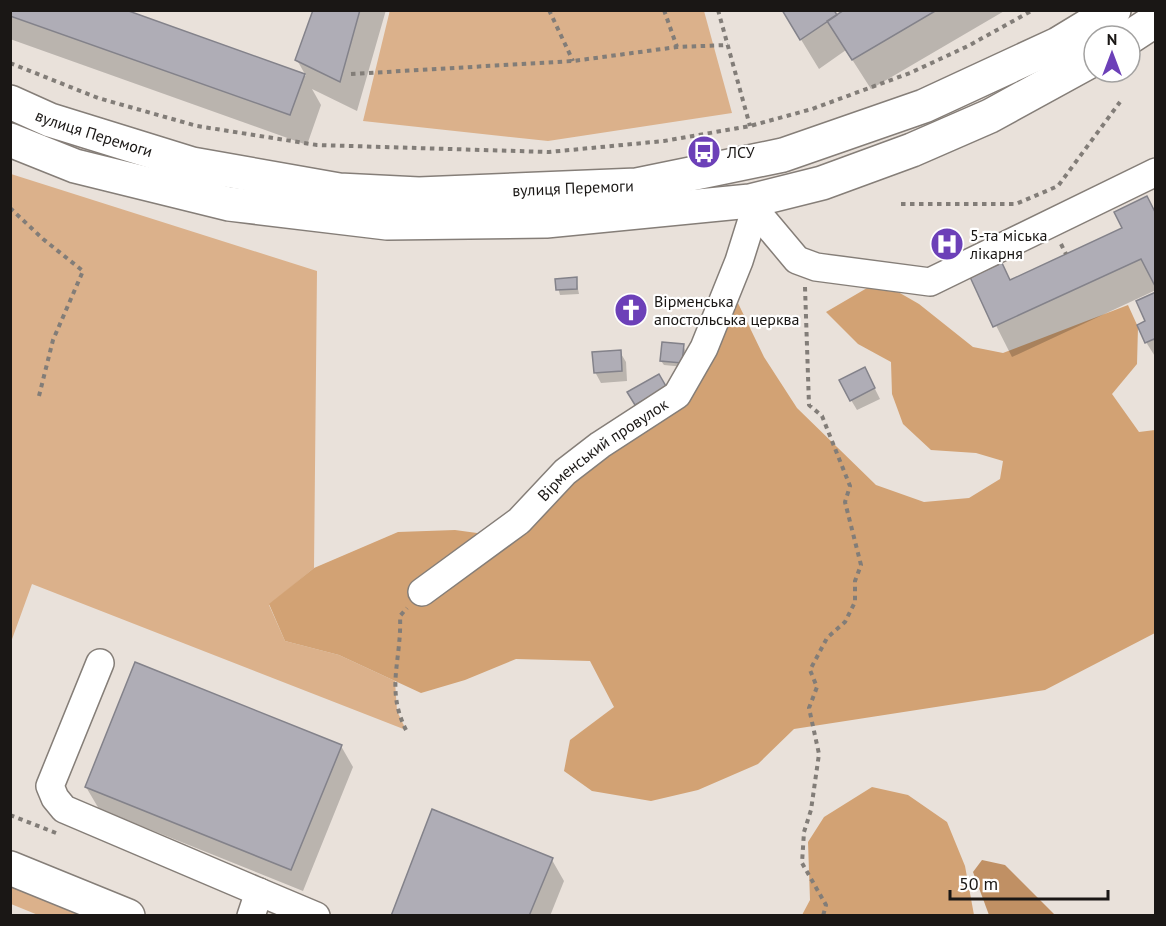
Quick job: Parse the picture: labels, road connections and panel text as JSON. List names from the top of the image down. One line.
{"streets":{"main road":["вулиця Перемоги"],"street":["Вірменський провулок"]},"crossings":[["вулиця Перемоги","Вірменський провулок"]],"places":{"bus stop":["ЛСУ"],"hospital":["5-та міська лікарня"],"church":["Вірменська апостольська церква"]},"scale_bar":"50 m","north":"top"}
